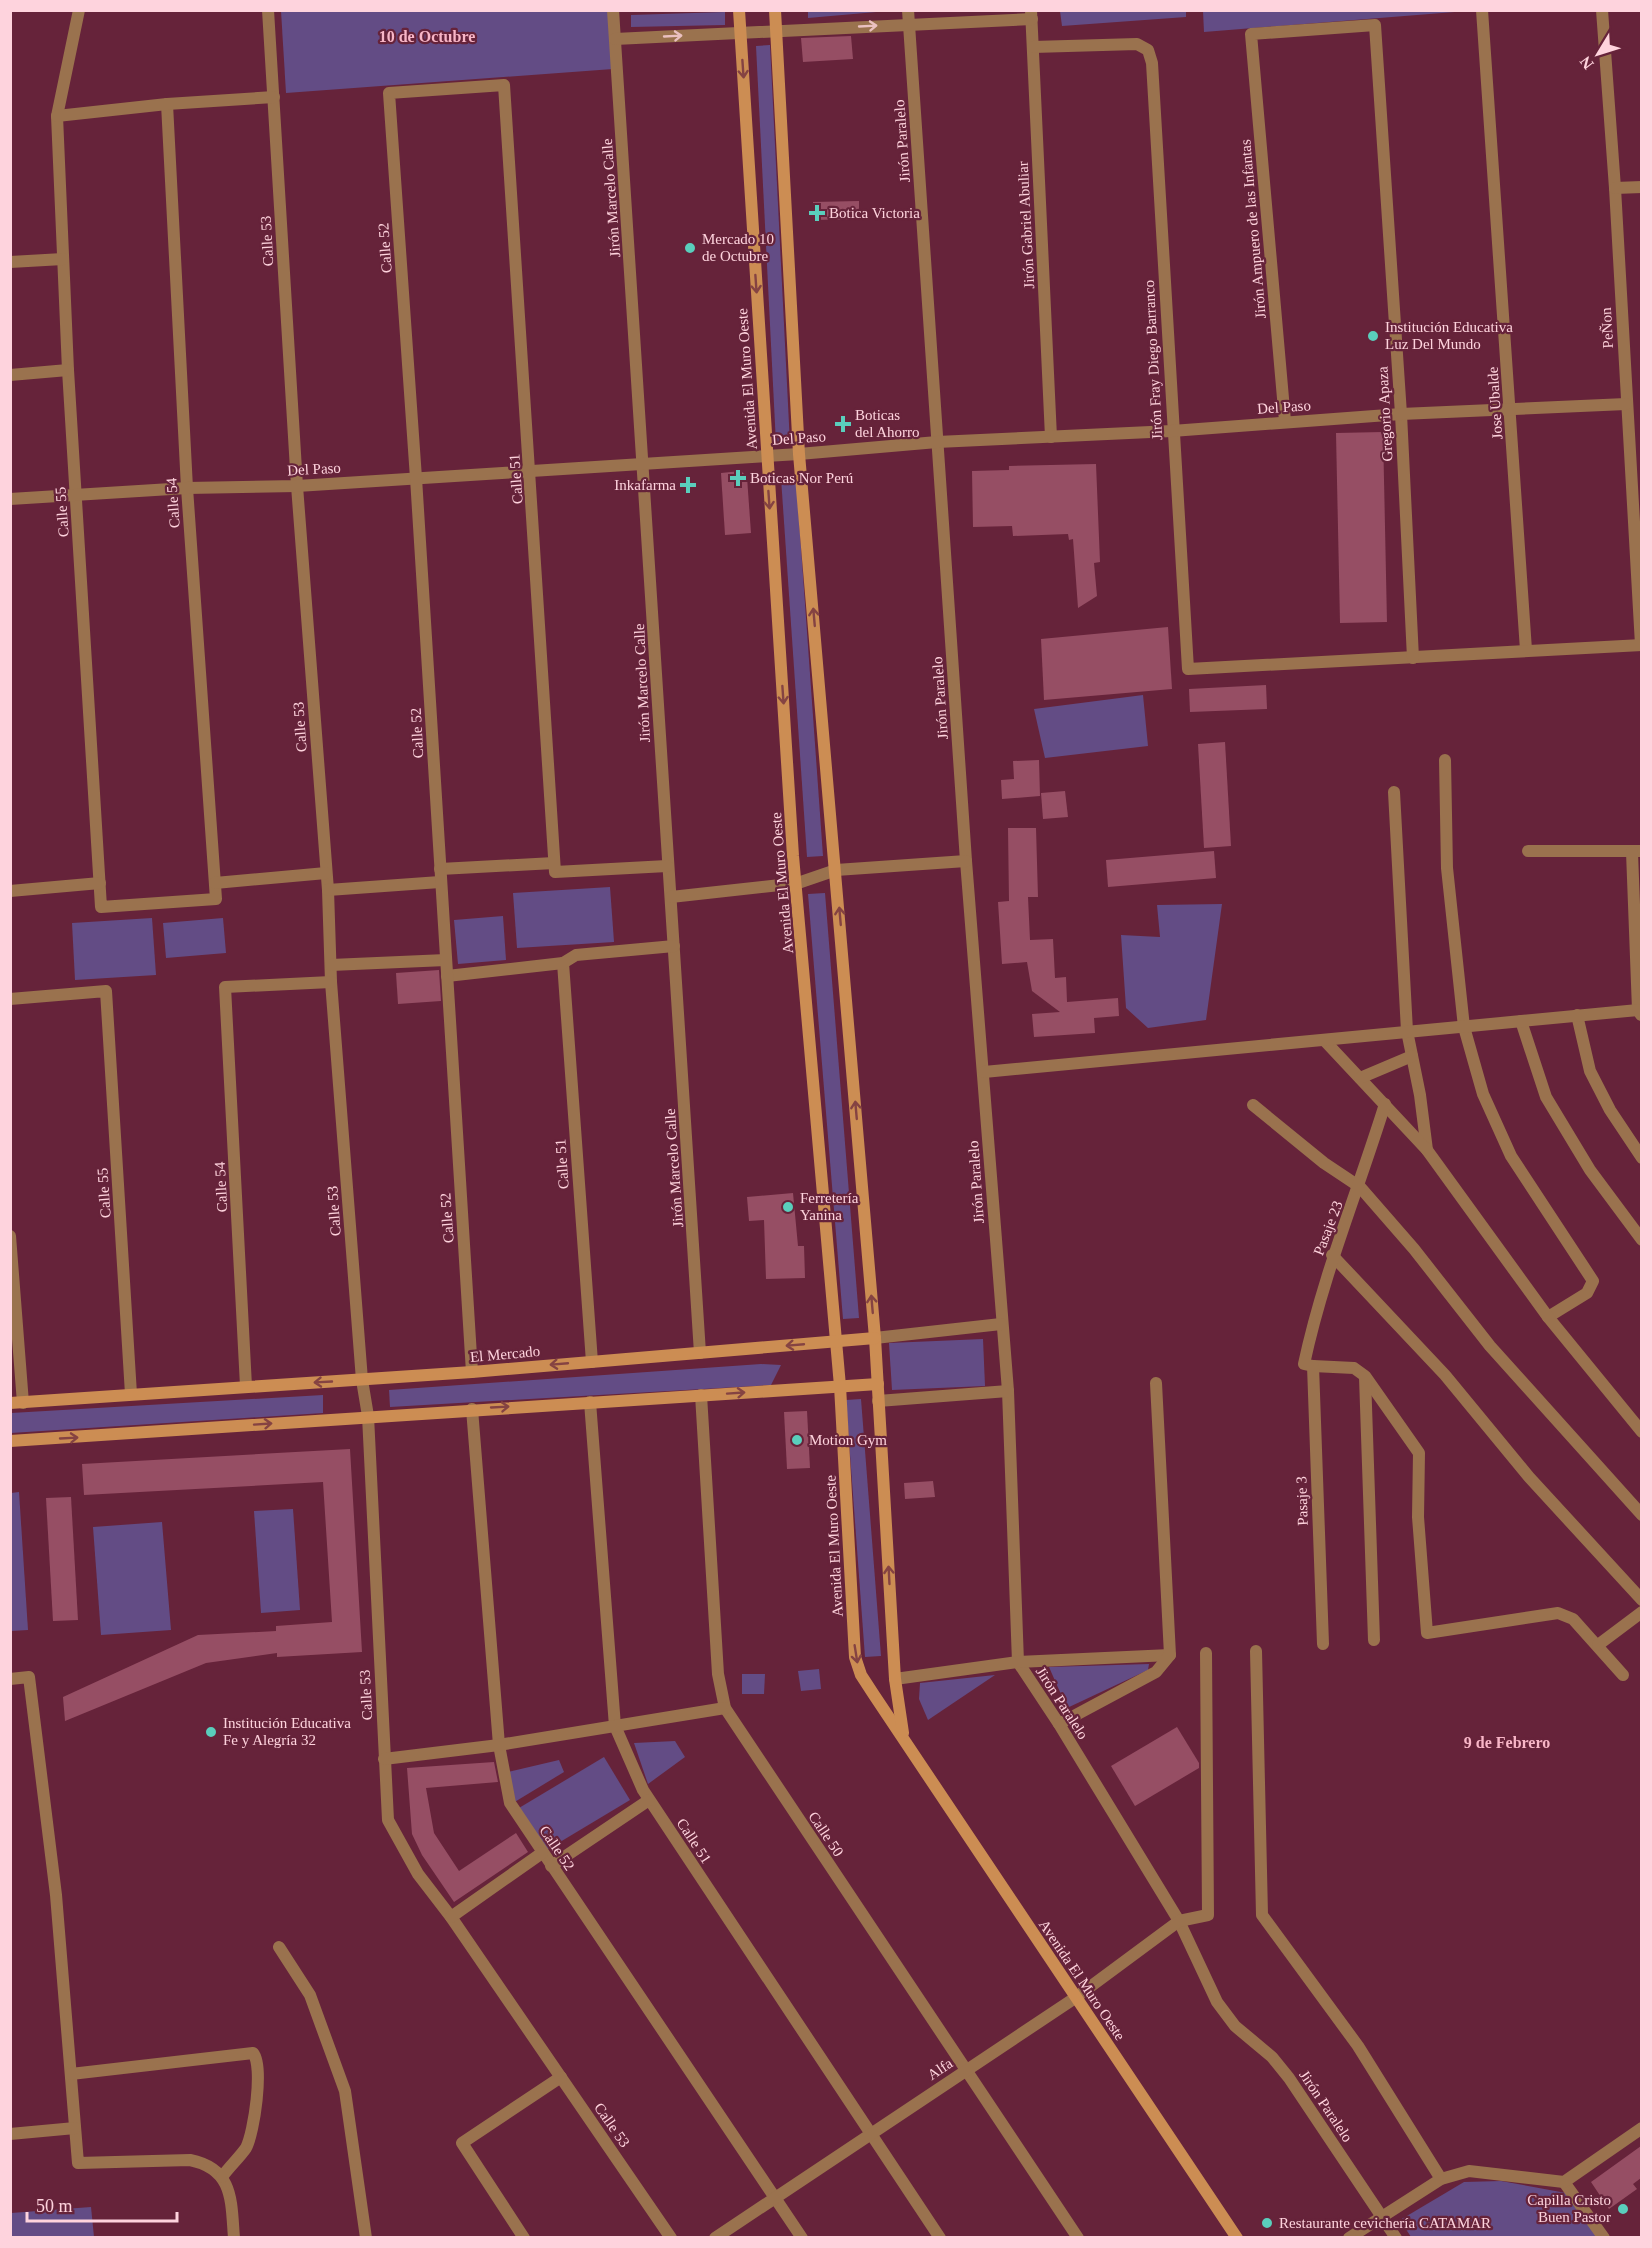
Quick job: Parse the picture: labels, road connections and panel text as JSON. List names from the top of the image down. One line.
{"streets":{"main road":["Avenida El Muro Oeste","El Mercado"],"street":["Jirón Paralelo","Jirón Marcelo Calle","Jirón Gabriel Abuliar","Jirón Ampuero de las Infantas","Calle 53","Calle 52","PeÑon","Jirón Fray Diego Barranco","Jose Ubalde","Del Paso","Gregorio Apaza","Calle 51","Calle 54","Calle 55","Pasaje 23","Pasaje 3","Calle 50","Alfa"]},"crossings":[["Jirón Paralelo","Del Paso"],["Jirón Paralelo","El Mercado"],["Jirón Paralelo","Alfa"],["Jirón Marcelo Calle","Del Paso"],["Jirón Marcelo Calle","El Mercado"],["Jirón Gabriel Abuliar","Jirón Fray Diego Barranco"],["Jirón Gabriel Abuliar","Del Paso"],["Jirón Ampuero de las Infantas","Del Paso"],["Jirón Ampuero de las Infantas","Gregorio Apaza"],["Calle 53","Del Paso"],["Calle 53","Calle 54"],["Calle 53","El Mercado"],["Calle 52","Del Paso"],["Calle 52","Calle 51"],["Calle 52","El Mercado"],["Calle 52","Alfa"],["PeÑon","Del Paso"],["Jirón Fray Diego Barranco","Del Paso"],["Jirón Fray Diego Barranco","Gregorio Apaza"],["Avenida El Muro Oeste","Del Paso"],["Avenida El Muro Oeste","El Mercado"],["Avenida El Muro Oeste","Alfa"],["Jose Ubalde","Del Paso"],["Del Paso","Gregorio Apaza"],["Del Paso","Calle 51"],["Del Paso","Calle 54"],["Del Paso","Calle 55"],["Calle 51","El Mercado"],["Calle 51","Alfa"],["Calle 54","Calle 55"],["Calle 54","El Mercado"],["Calle 55","El Mercado"],["Pasaje 23","Pasaje 3"],["Calle 50","Alfa"]],"one_way":["El Mercado"],"districts":["10 de Octubre","9 de Febrero"],"places":{"health":["Botica Victoria","Boticas del Ahorro","Boticas Nor Perú","Inkafarma"],"other":["Mercado 10 de Octubre","Institución Educativa Luz Del Mundo","Ferretería Yanina","Motion Gym","Institución Educativa Fe y Alegría 32","Capilla Cristo Buen Pastor","Restaurante cevichería CATAMAR"]},"scale_bar":"50 m","north":"bottom left"}
